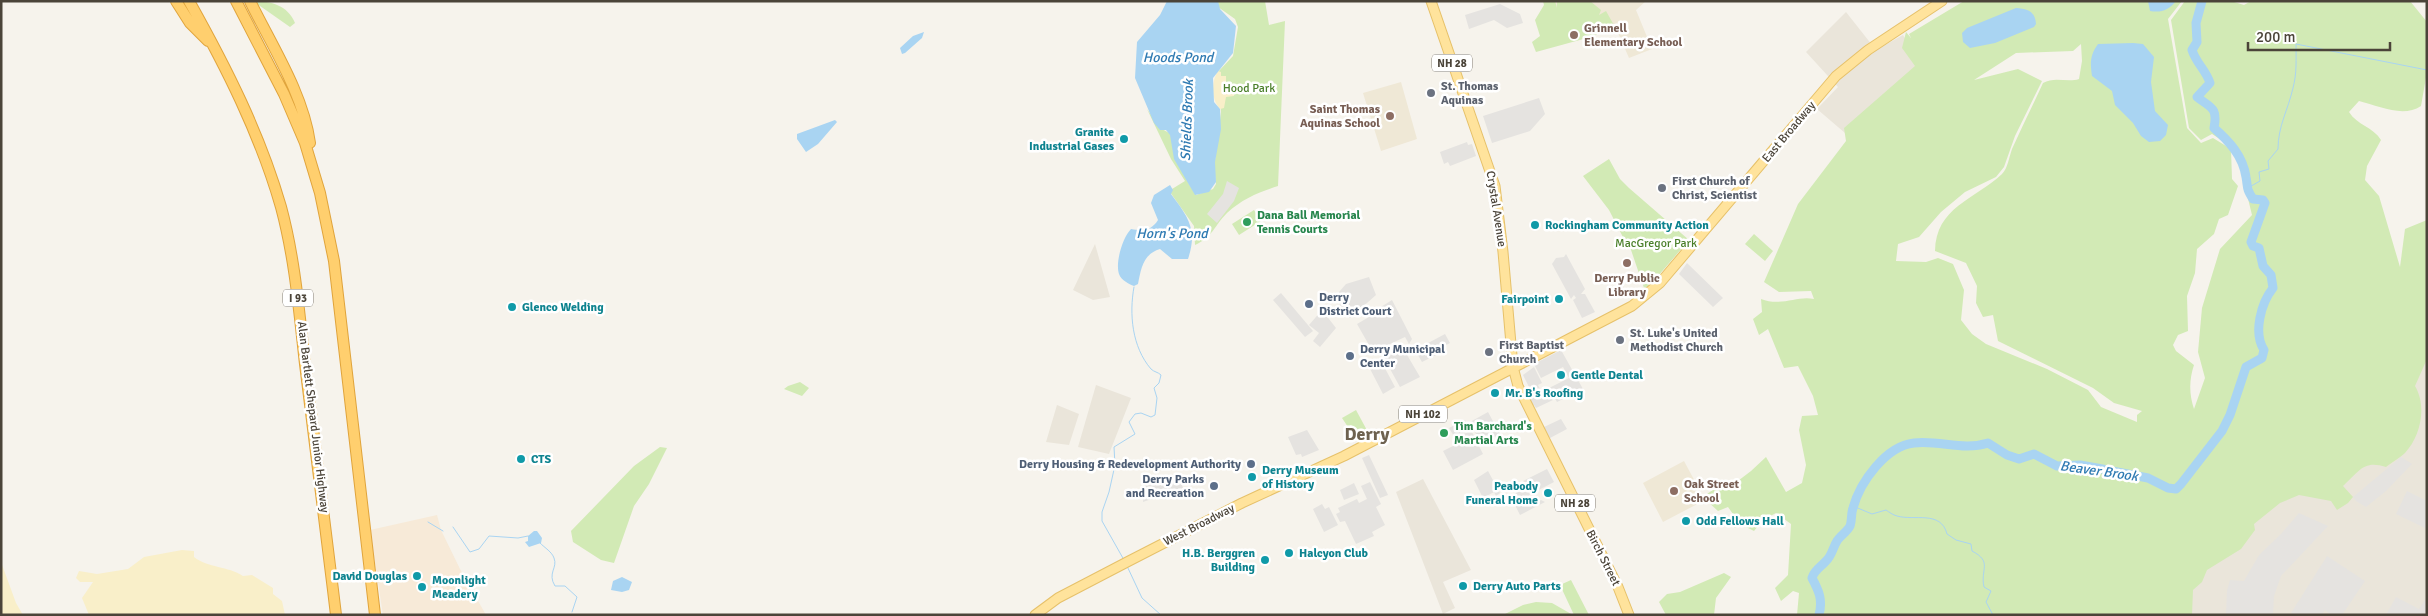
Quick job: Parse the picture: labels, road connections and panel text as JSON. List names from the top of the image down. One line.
{"streets":{"highway":["I 93","Alan Bartlett Shepard Junior Highway"],"main road":["NH 28","East Broadway","Crystal Avenue","NH 102","West Broadway","Birch Street"]},"crossings":[["East Broadway","Crystal Avenue"],["East Broadway","West Broadway"],["East Broadway","Birch Street"],["Crystal Avenue","Birch Street"]],"districts":["Derry"],"water":["Hoods Pond","Shields Brook","Horn's Pond","Beaver Brook"],"parks":["Hood Park","MacGregor Park"],"places":["Grinnell Elementary School","St. Thomas Aquinas","Saint Thomas Aquinas School","Granite Industrial Gases","First Church of Christ, Scientist","Dana Ball Memorial Tennis Courts","Rockingham Community Action","Derry Public Library","Fairpoint","Derry District Court","Glenco Welding","St. Luke's United Methodist Church","First Baptist Church","Derry Municipal Center","Gentle Dental","Mr. B's Roofing","Tim Barchard's Martial Arts","CTS","Derry Housing & Redevelopment Authority","Derry Museum of History","Derry Parks and Recreation","Oak Street School","Peabody Funeral Home","Odd Fellows Hall","Halcyon Club","H.B. Berggren Building","David Douglas","Derry Auto Parts","Moonlight Meadery"],"scale_bar":"200 m"}
